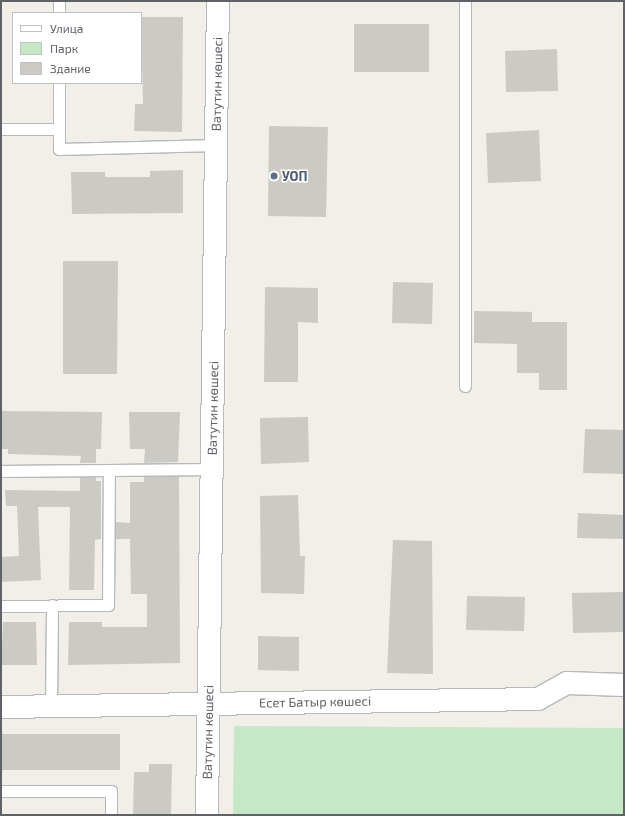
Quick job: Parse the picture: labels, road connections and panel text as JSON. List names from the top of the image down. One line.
{"streets":{"street":["Ватутин көшесі","Есет Батыр көшесі"]},"crossings":[["Ватутин көшесі","Есет Батыр көшесі"]],"places":["УОП"],"legend":["Улица","Парк","Здание"]}
